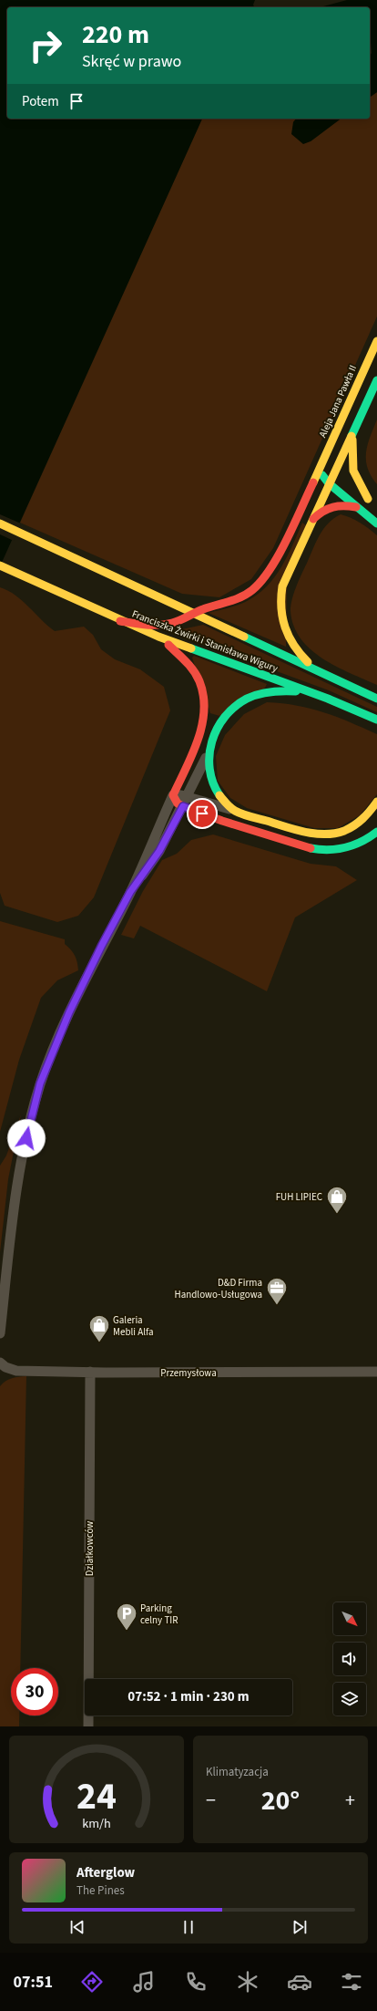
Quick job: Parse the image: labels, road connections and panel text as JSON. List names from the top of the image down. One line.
{"streets":{"main road":["Aleja Jana Pawła II","Franciszka Żwirki i Stanisława Wigury"],"street":["Przemysłowa","Działkowców"]},"crossings":[["Przemysłowa","Działkowców"]],"places":{"shop":["FUH LIPIEC","Galeria Mebli Alfa"],"office":["D&D Firma Handlowo-Usługowa"],"parking":["Parking celny TIR"]},"north":"bottom right","page":{"turn":["220 m","Skręć w prawo"],"then":"Potem","limit":"30","trip":"07:52 · 1 min · 230 m","tile":"Klimatyzacja","heat":["−","20°","+"],"song":["Afterglow","The Pines"],"tabs":"07:51","gauge":["24","km/h"]}}
